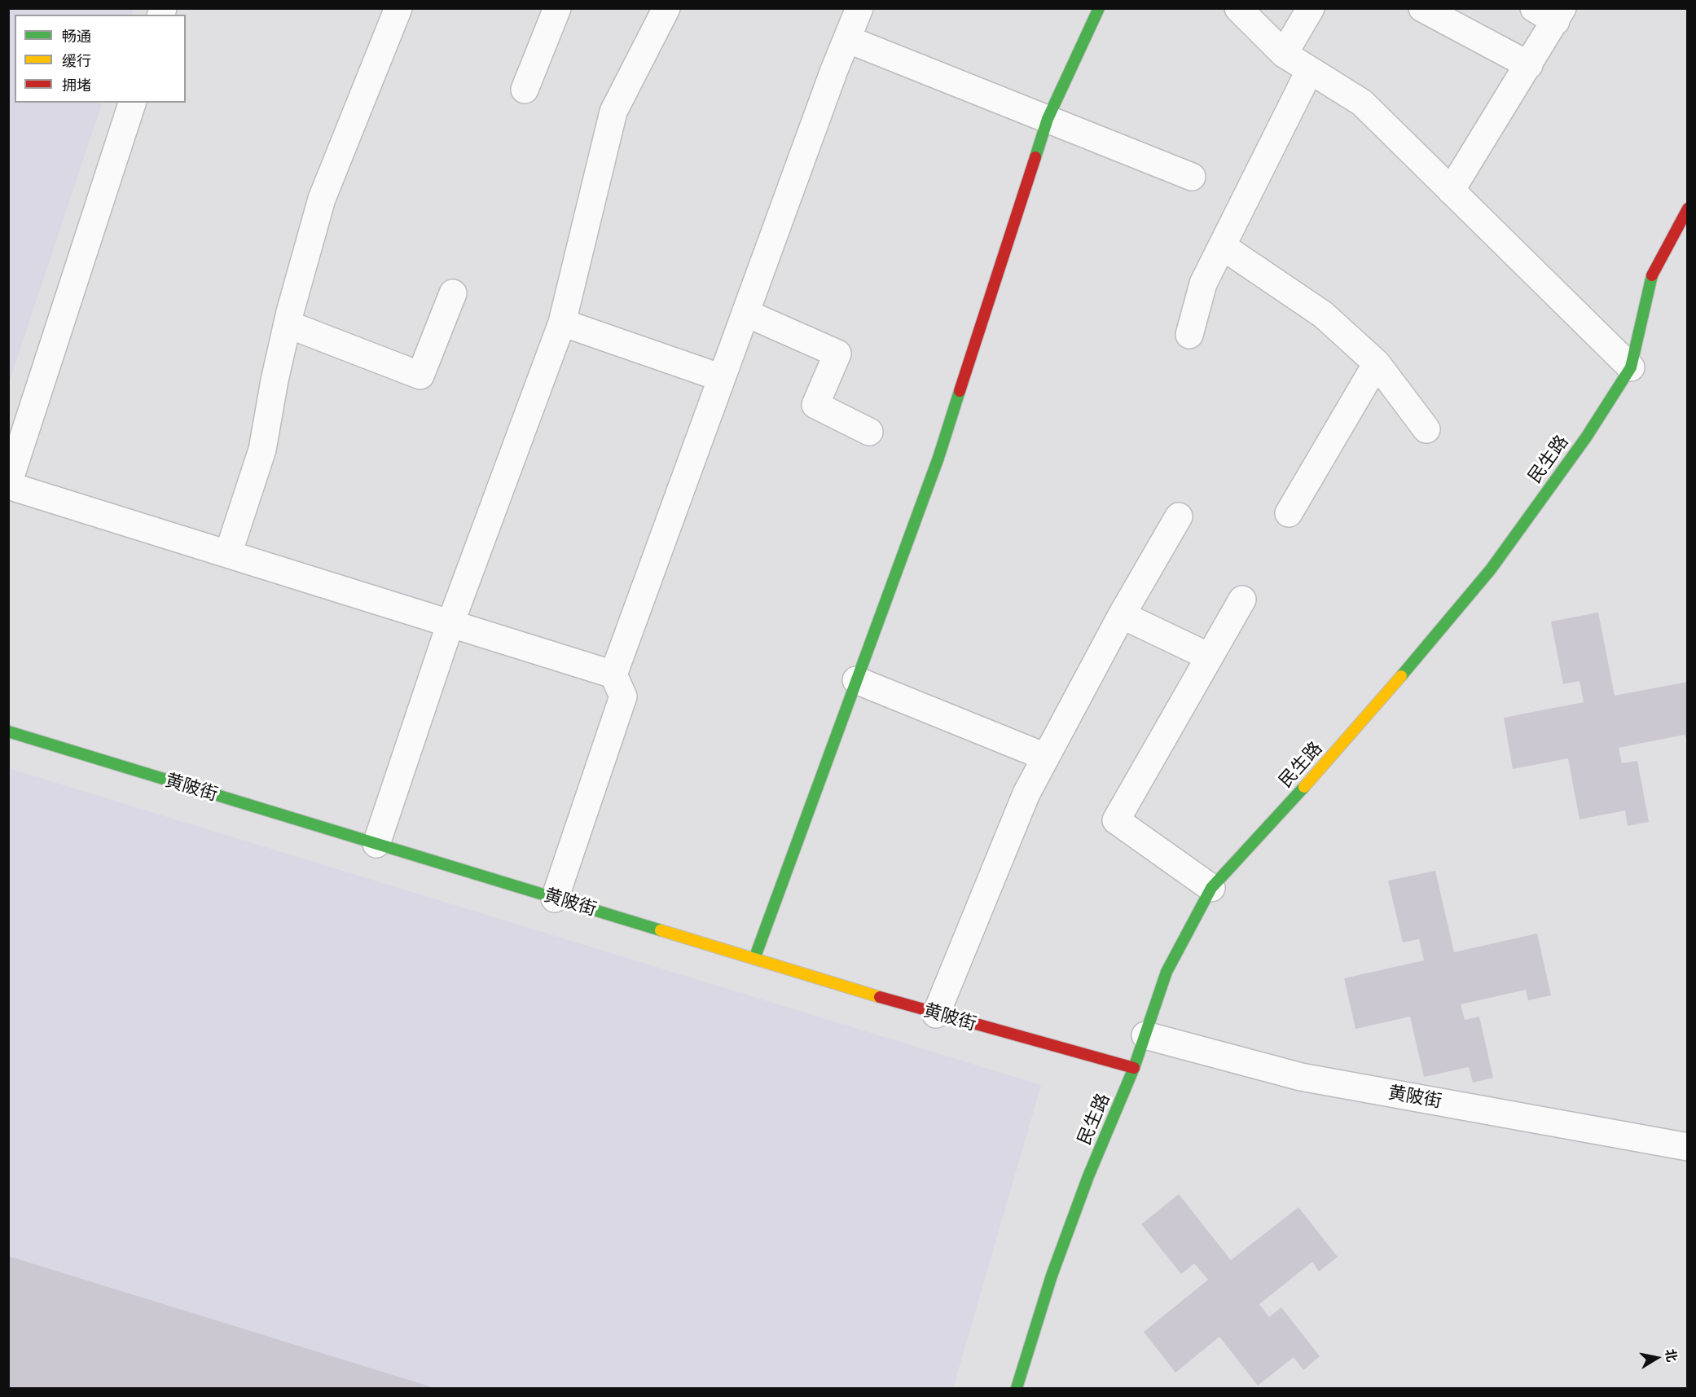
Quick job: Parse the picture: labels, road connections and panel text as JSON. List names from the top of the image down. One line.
{"streets":{"street":["民生路","黄陂街"]},"crossings":[["民生路","黄陂街"]],"legend":["畅通","缓行","拥堵"],"north":"right"}
